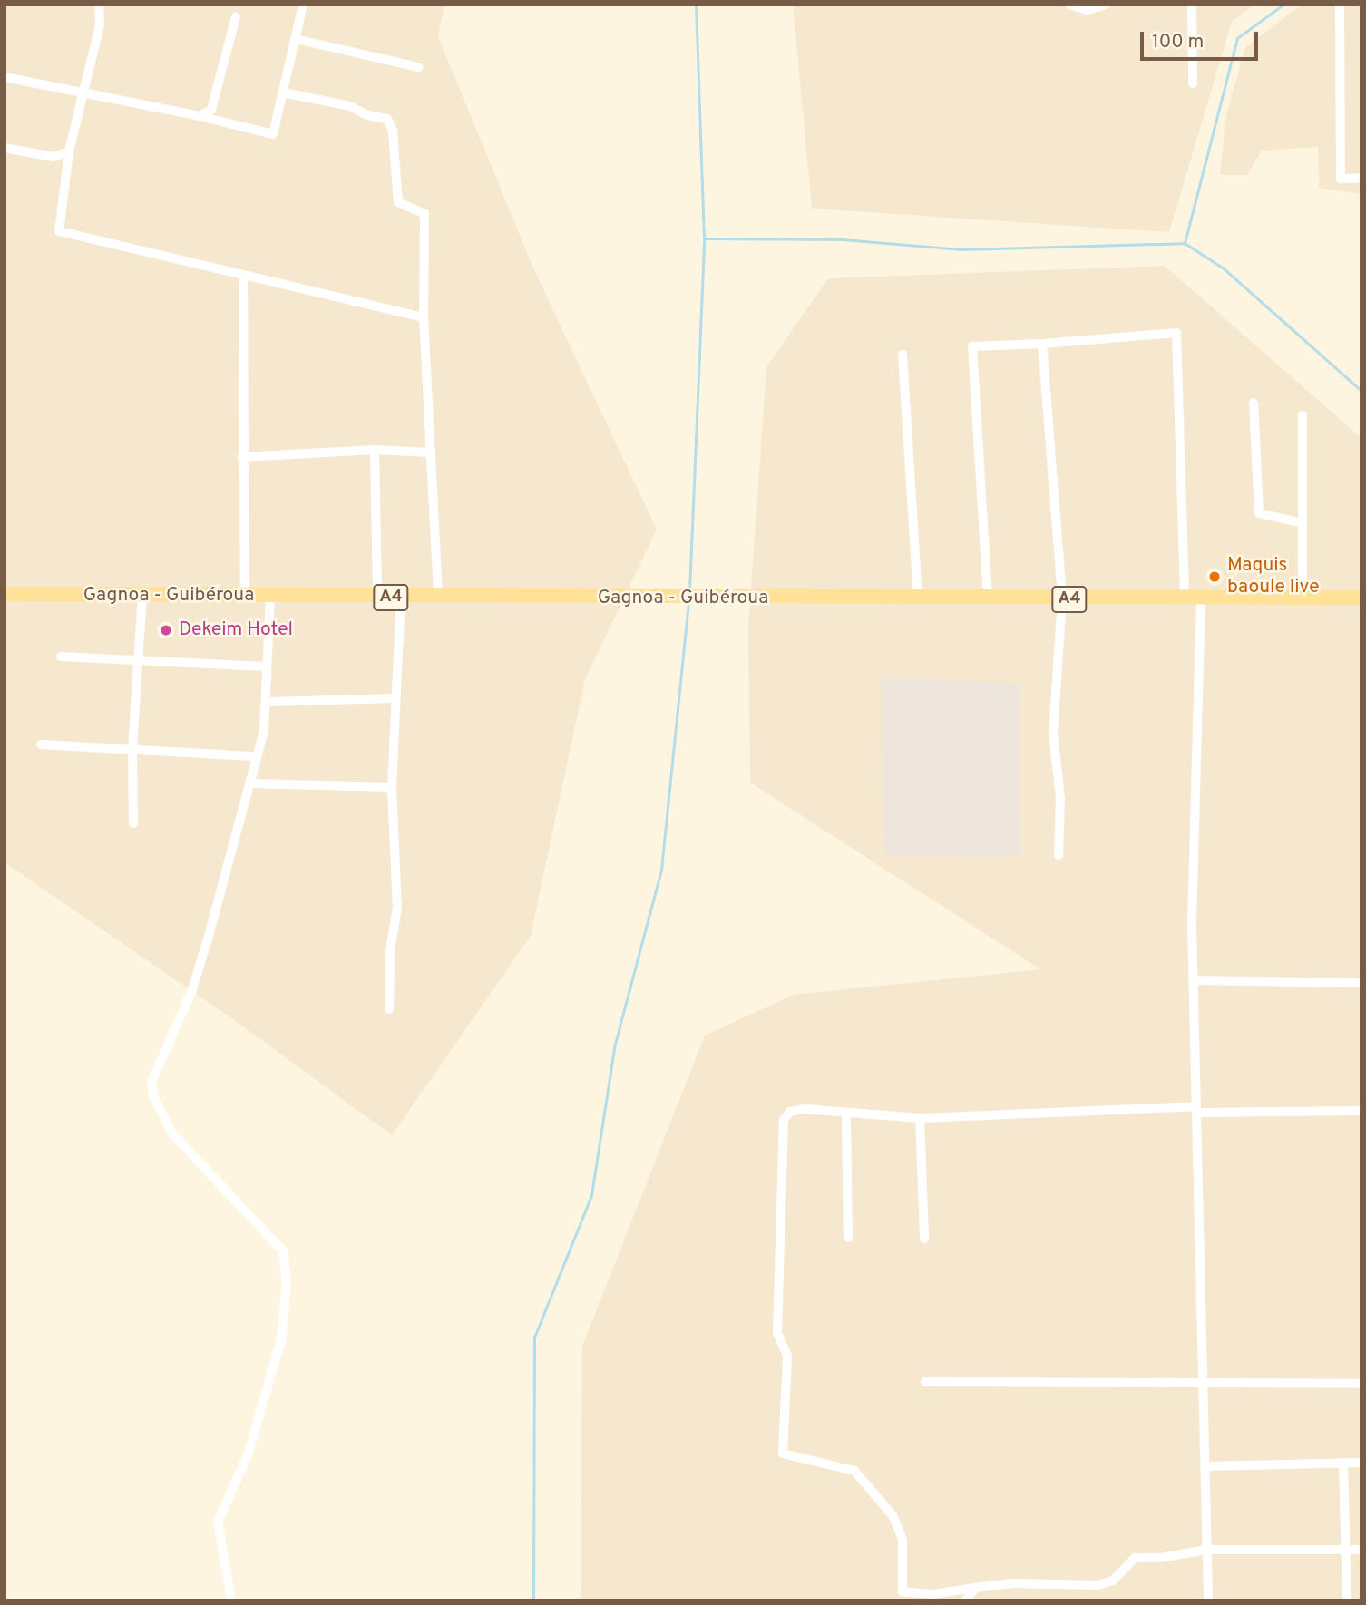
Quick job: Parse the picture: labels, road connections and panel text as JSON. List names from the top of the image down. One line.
{"streets":{"main road":["Gagnoa - Guibéroua","A4"]},"places":["Maquis baoule live","Dekeim Hotel"],"scale_bar":"100 m"}
